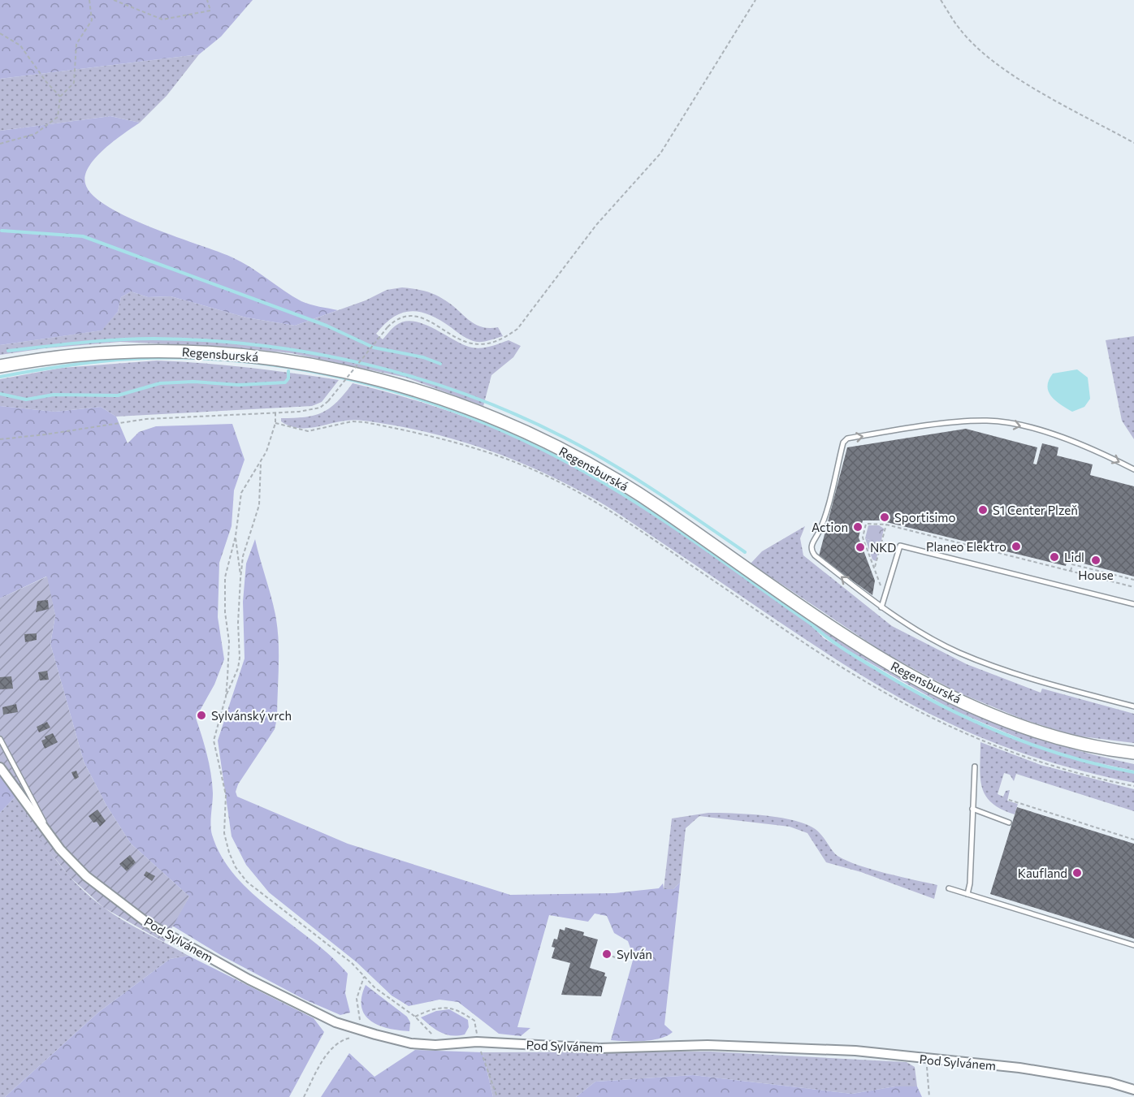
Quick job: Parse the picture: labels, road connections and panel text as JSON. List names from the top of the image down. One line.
{"streets":{"main road":["Regensburská"],"street":["Pod Sylvánem"]},"places":["S1 Center Plzeň","Sportisimo","Action","Planeo Elektro","NKD","Lidl","House","Sylvánský vrch","Kaufland","Sylván"]}
